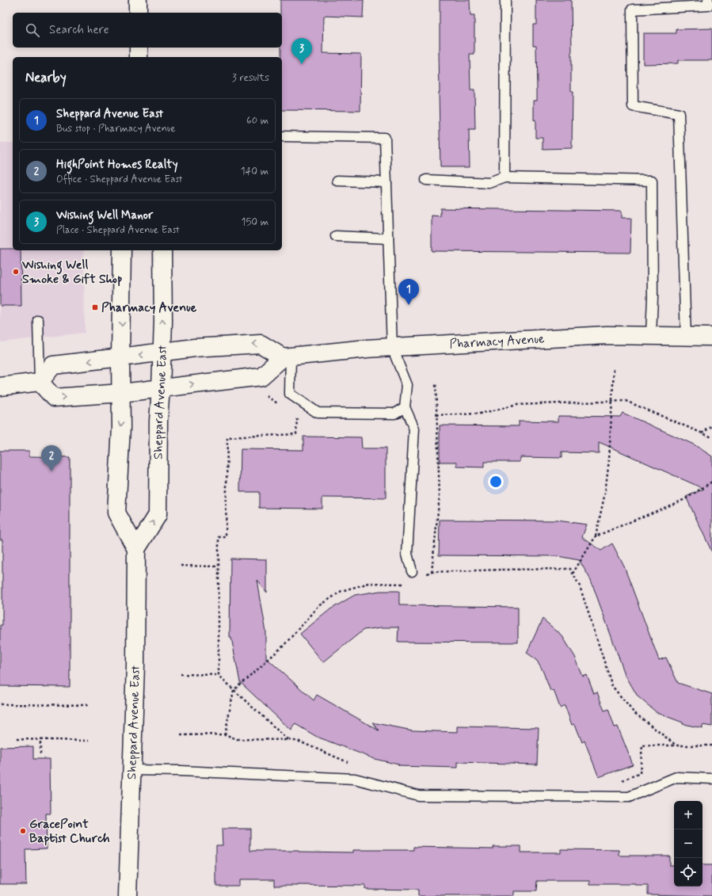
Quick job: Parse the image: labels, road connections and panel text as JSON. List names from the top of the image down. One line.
{"streets":{"main road":["Pharmacy Avenue","Sheppard Avenue East"]},"places":{"other":["Wishing Well Smoke & Gift Shop","GracePoint Baptist Church"],"transit":["Pharmacy Avenue"]},"page":{"search":"Search here","pins":["3","1","2"],"heading":["Nearby","3 results"],"list":[{"mark":"1","name":"Sheppard Avenue East","note":"Bus stop · Pharmacy Avenue","value":"60 m"},{"mark":"2","name":"HighPoint Homes Realty","note":"Office · Sheppard Avenue East","value":"140 m"},{"mark":"3","name":"Wishing Well Manor","note":"Place · Sheppard Avenue East","value":"150 m"}],"map_buttons":["+","−"]}}
